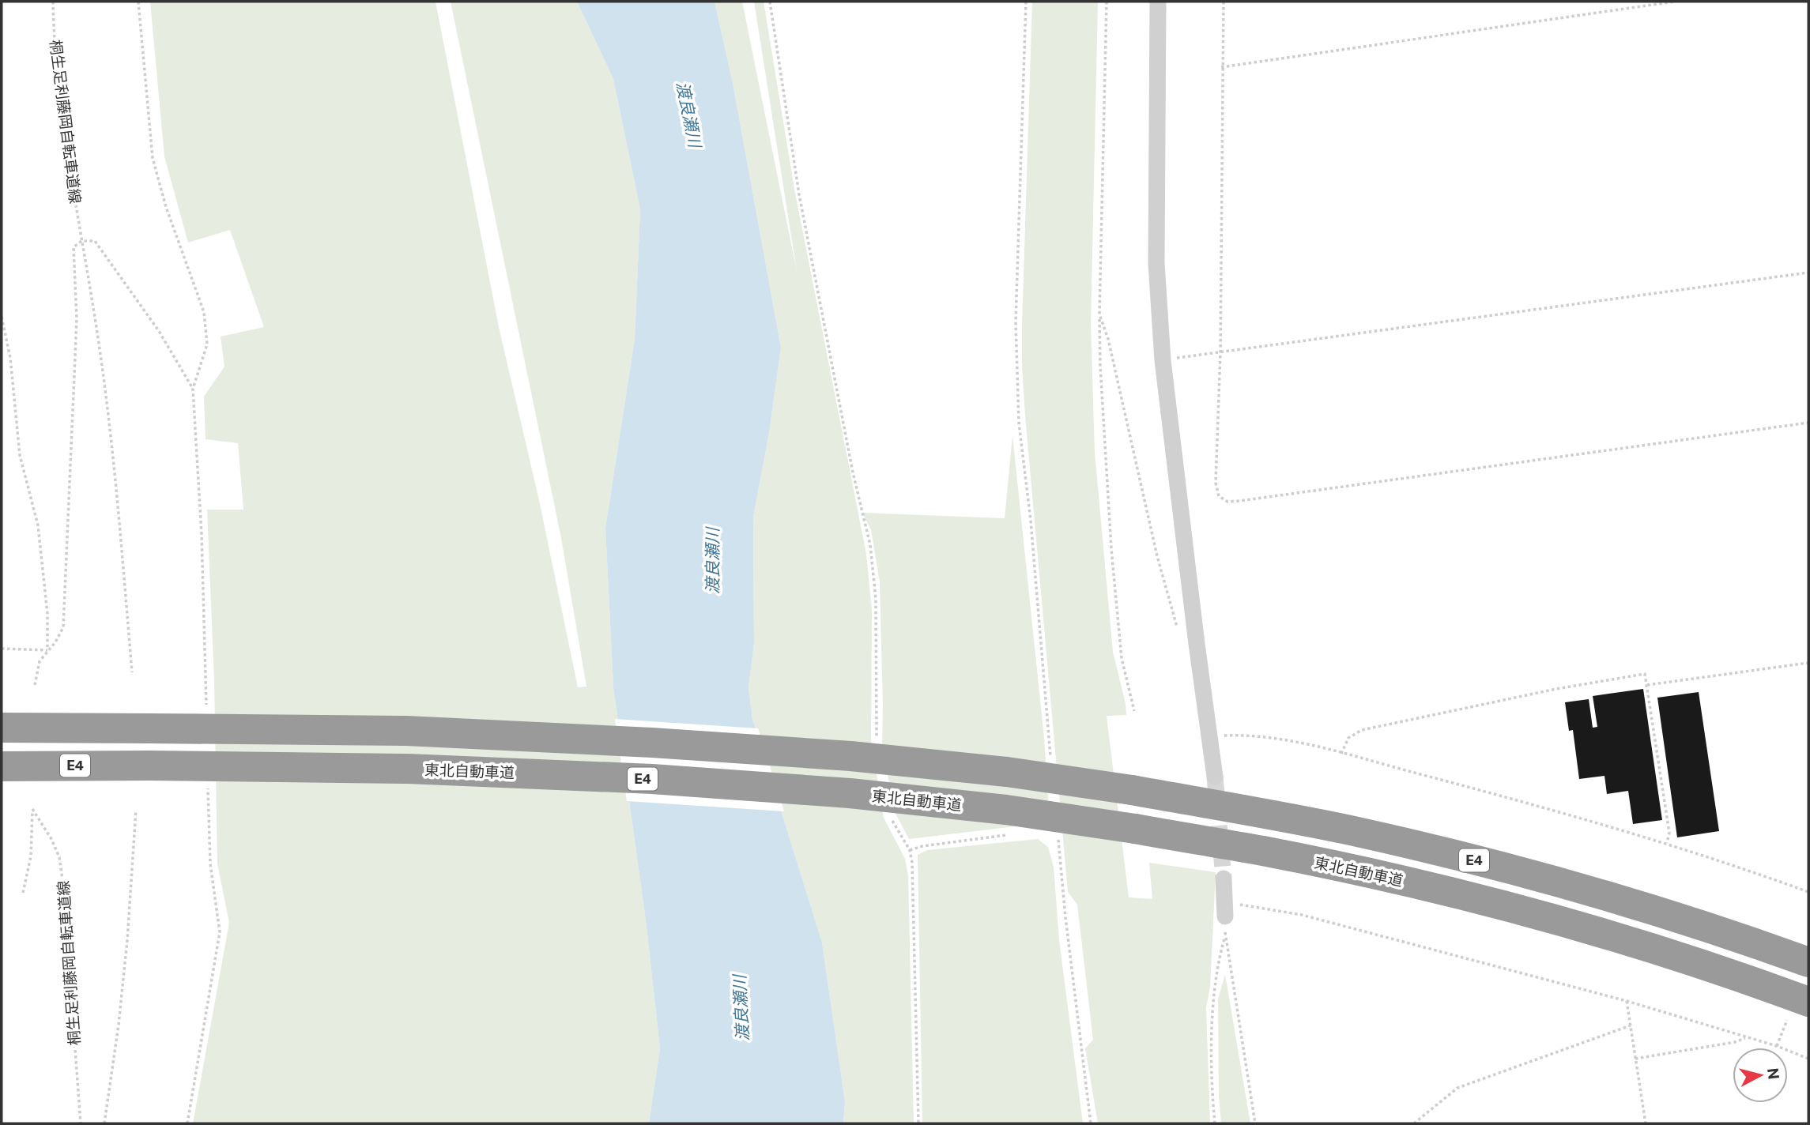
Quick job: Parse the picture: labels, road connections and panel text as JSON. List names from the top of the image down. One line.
{"streets":{"highway":["E4","東北自動車道"],"path":["桐生足利藤岡自転車道線"]},"water":["渡良瀬川"],"north":"right"}
